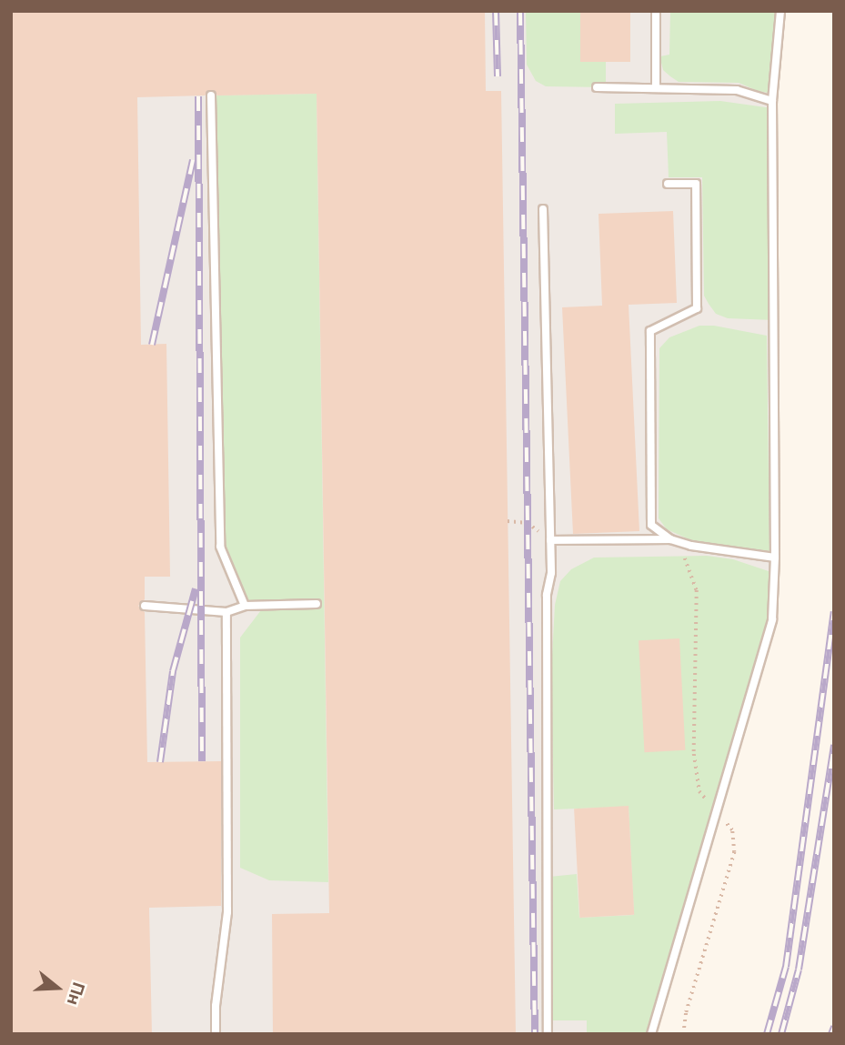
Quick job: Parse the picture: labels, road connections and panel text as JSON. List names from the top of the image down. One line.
{"north":"right"}
